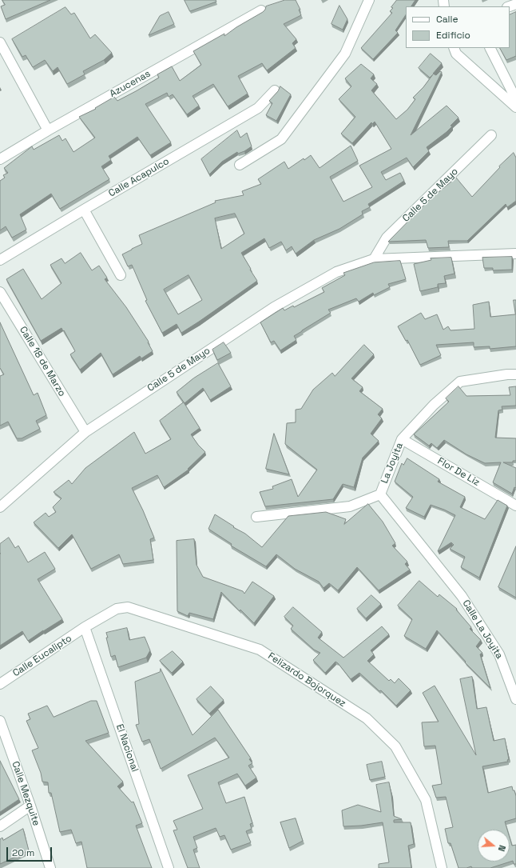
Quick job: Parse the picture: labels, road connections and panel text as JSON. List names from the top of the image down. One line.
{"streets":{"street":["Azucenas","Calle Acapulco","Calle 5 de Mayo","Calle 18 de Marzo","La Joyita","Flor De Liz","Calle La Joyita","Calle Eucalipto","Felizardo Bojorquez","El Nacional","Calle Mezquite"]},"crossings":[["Calle 5 de Mayo","Calle 18 de Marzo"],["La Joyita","Flor De Liz"],["La Joyita","Calle La Joyita"],["Calle Eucalipto","Felizardo Bojorquez"],["Calle Eucalipto","El Nacional"],["Felizardo Bojorquez","El Nacional"]],"legend":["Calle","Edificio"],"scale_bar":"20 m","north":"right"}
